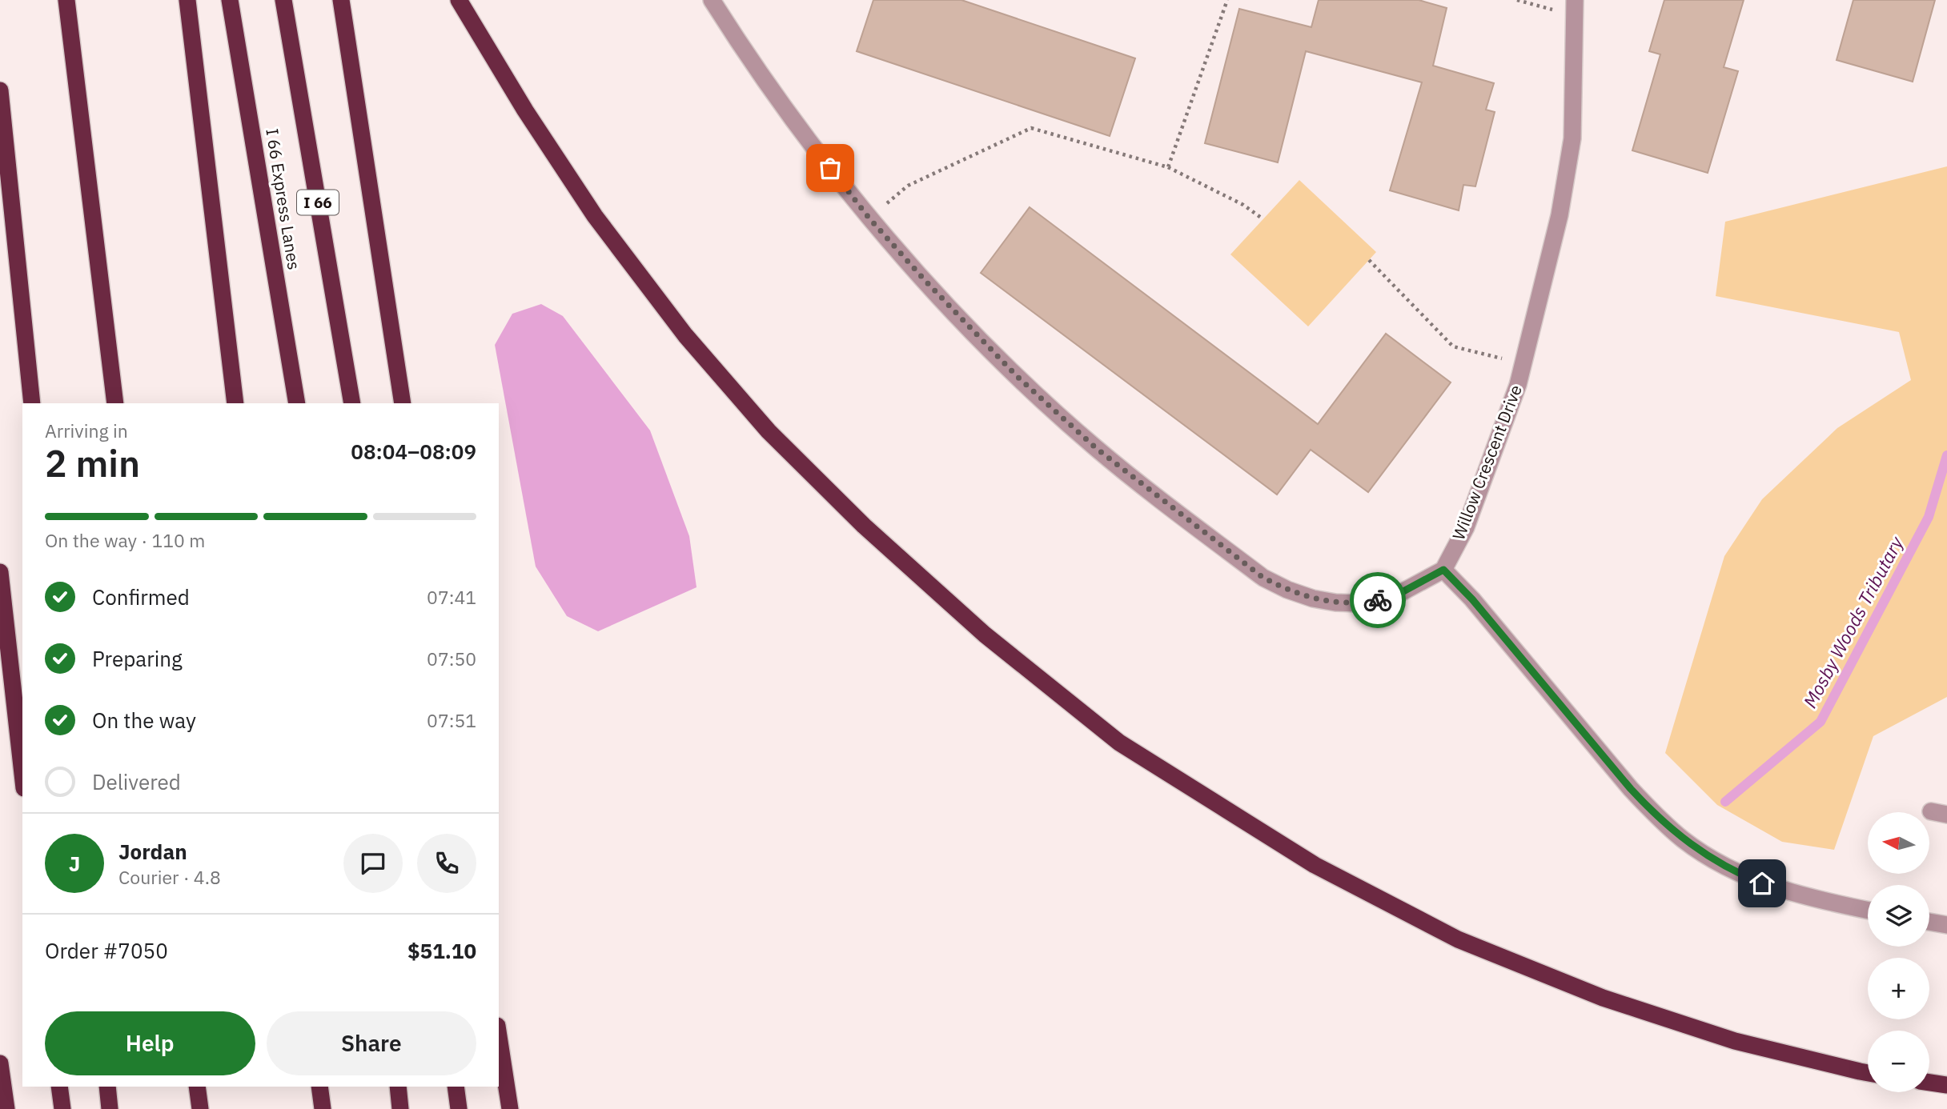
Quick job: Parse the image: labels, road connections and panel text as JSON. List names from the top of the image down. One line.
{"streets":{"highway":["I 66 Express Lanes","I 66"],"street":["Willow Crescent Drive"]},"water":["Mosby Woods Tributary"],"north":"left","page":{"heading":["2 min","Arriving in","08:04–08:09"],"panel":["Jordan","Courier · 4.8","Order #7050","$51.10"],"bar":"On the way · 110 m","list":[["Confirmed","07:41"],["Preparing","07:50"],["On the way","07:51"],"Delivered"],"map_buttons":["+","−"],"round":"J","buttons":["Help","Share"]}}
